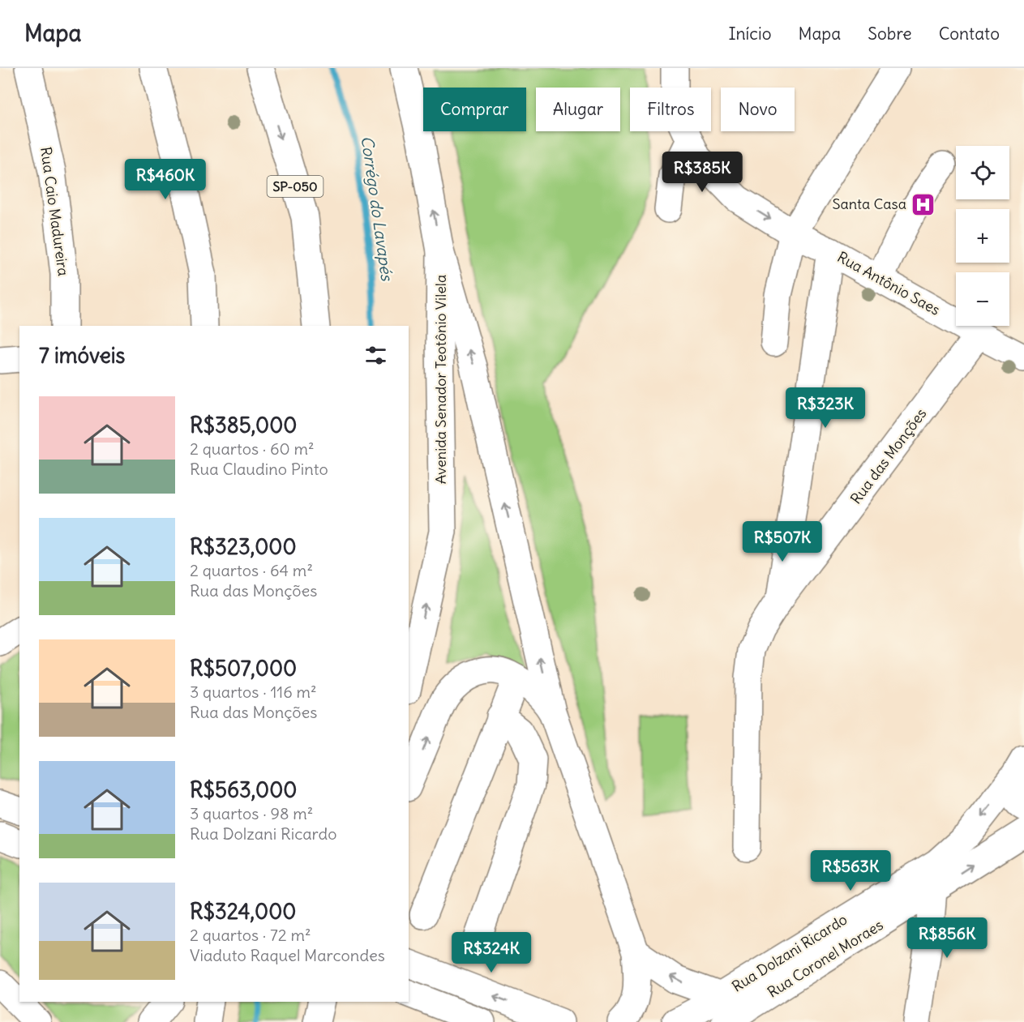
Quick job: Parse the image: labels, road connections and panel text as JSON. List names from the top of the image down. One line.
{"streets":{"main road":["SP-050","Rua Caio Madureira","Rua Antônio Saes","Avenida Senador Teotônio Vilela","Rua das Monções","Rua Dolzani Ricardo","Rua Coronel Moraes"]},"crossings":[["Rua Antônio Saes","Rua das Monções"],["Rua Dolzani Ricardo","Rua Coronel Moraes"]],"one_way":["Rua Dolzani Ricardo"],"water":["Corrégo do Lavapés"],"places":{"hospital":["Santa Casa"]},"page":{"header":"Mapa","nav":["Início","Mapa","Sobre","Contato"],"chip":["Comprar","Alugar","Filtros","Novo"],"map_buttons":["+","−"],"price":["R$385K","R$460K","R$323K","R$507K","R$563K","R$856K","R$324K"],"heading":"7 imóveis","list":[{"name":"R$385,000","note":"2 quartos · 60 m² · Rua Claudino Pinto"},{"name":"R$323,000","note":"2 quartos · 64 m² · Rua das Monções"},{"name":"R$507,000","note":"3 quartos · 116 m² · Rua das Monções"},{"name":"R$563,000","note":"3 quartos · 98 m² · Rua Dolzani Ricardo"},{"name":"R$324,000","note":"2 quartos · 72 m² · Viaduto Raquel Marcondes"}]}}
